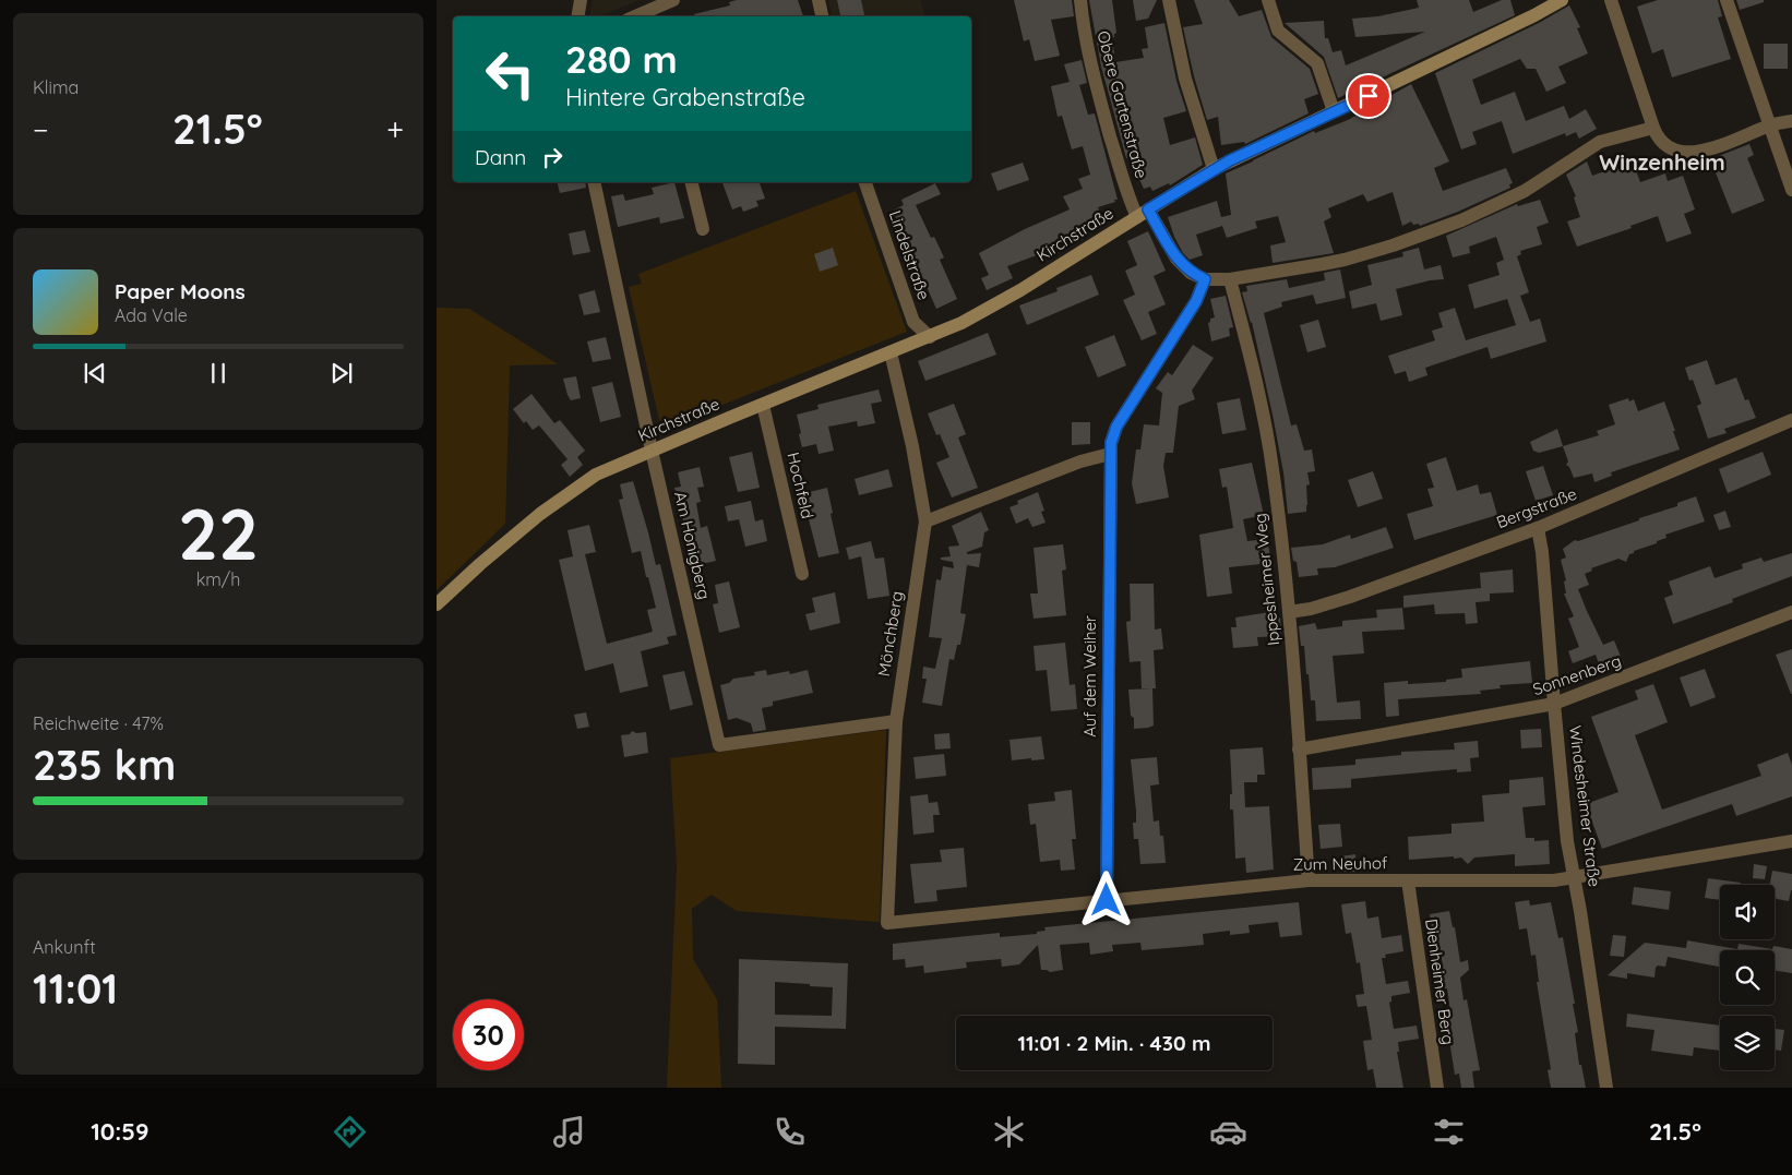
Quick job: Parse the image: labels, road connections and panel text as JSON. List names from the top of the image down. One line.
{"streets":{"street":["Obere Gartenstraße","Kirchstraße","Lindelstraße","Hochfeld","Bergstraße","Am Honigberg","Ippesheimer Weg","Mönchberg","Sonnenberg","Auf dem Weiher","Windesheimer Straße","Zum Neuhof","Dienheimer Berg"]},"crossings":[["Obere Gartenstraße","Kirchstraße"],["Obere Gartenstraße","Auf dem Weiher"],["Kirchstraße","Lindelstraße"],["Kirchstraße","Hochfeld"],["Kirchstraße","Am Honigberg"],["Kirchstraße","Mönchberg"],["Bergstraße","Ippesheimer Weg"],["Bergstraße","Windesheimer Straße"],["Am Honigberg","Mönchberg"],["Ippesheimer Weg","Sonnenberg"],["Ippesheimer Weg","Zum Neuhof"],["Mönchberg","Zum Neuhof"],["Sonnenberg","Windesheimer Straße"],["Auf dem Weiher","Zum Neuhof"],["Windesheimer Straße","Zum Neuhof"],["Zum Neuhof","Dienheimer Berg"]],"districts":["Winzenheim"],"page":{"tile":["Klima",["22","km/h"],["Reichweite · 47%","235 km"],["Ankunft","11:01"]],"turn":["280 m","Hintere Grabenstraße"],"heat":["−","21.5°","+"],"then":"Dann","song":["Paper Moons","Ada Vale"],"limit":"30","trip":"11:01 · 2 Min. · 430 m","tabs":["10:59","21.5°"]}}
